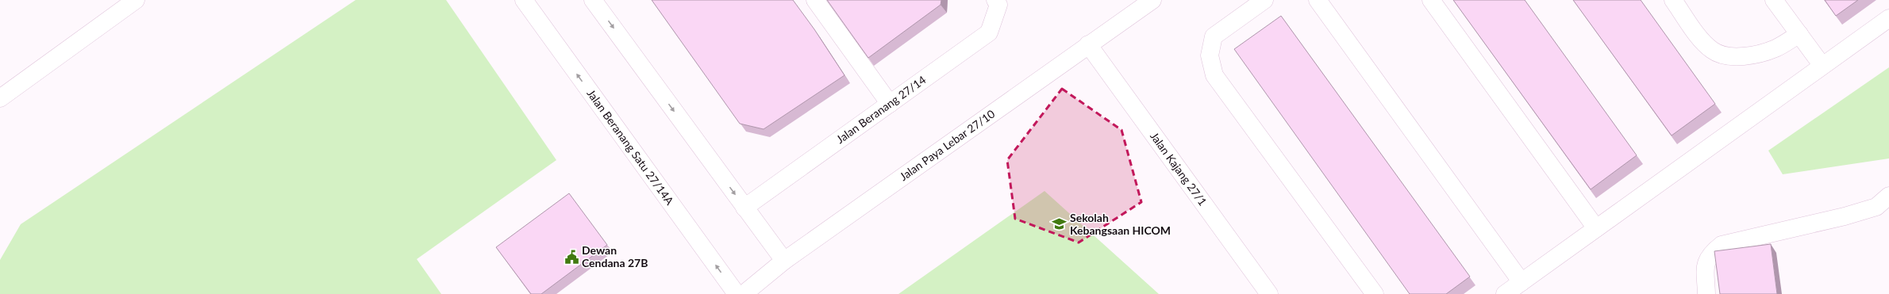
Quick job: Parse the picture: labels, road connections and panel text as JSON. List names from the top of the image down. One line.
{"streets":{"street":["Jalan Beranang 27/14","Jalan Paya Lebar 27/10","Jalan Beranang Satu 27/14A","Jalan Kajang 27/1"]},"crossings":[["Jalan Paya Lebar 27/10","Jalan Kajang 27/1"]],"places":{"school or university":["Sekolah Kebangsaan HICOM"],"public building":["Dewan Cendana 27B"]}}
